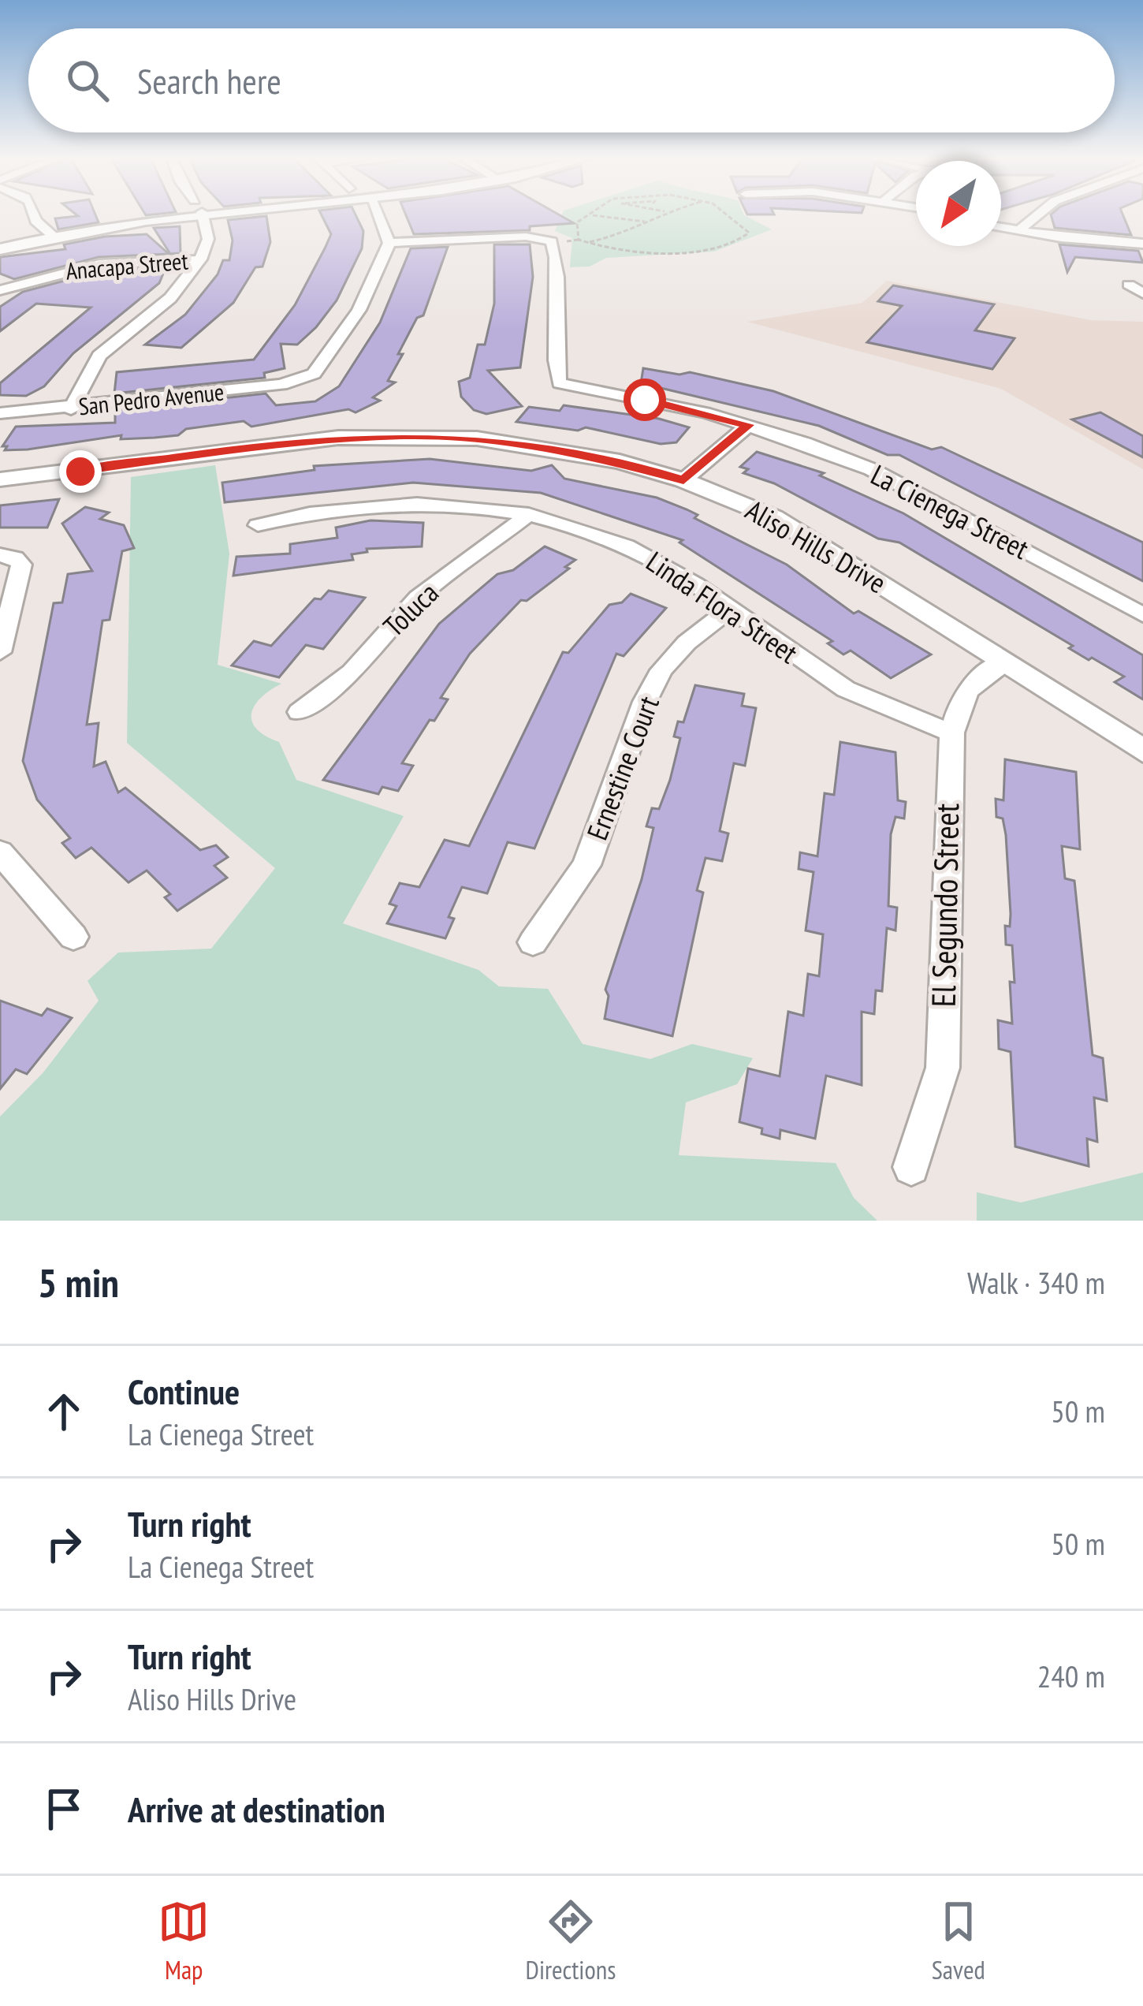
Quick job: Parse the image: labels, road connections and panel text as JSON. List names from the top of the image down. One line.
{"streets":{"street":["Anacapa Street","San Pedro Avenue","La Cienega Street","Aliso Hills Drive","Linda Flora Street","Toluca","Ernestine Court","El Segundo Street"]},"crossings":[["Aliso Hills Drive","El Segundo Street"],["Linda Flora Street","Toluca"],["Linda Flora Street","Ernestine Court"],["Linda Flora Street","El Segundo Street"]],"north":"bottom left","page":{"search":"Search here","heading":["5 min","Walk · 340 m"],"list":[["Continue","La Cienega Street","50 m"],["Turn right","La Cienega Street","50 m"],["Turn right","Aliso Hills Drive","240 m"],"Arrive at destination"],"nav":["Map","Directions","Saved"]}}
